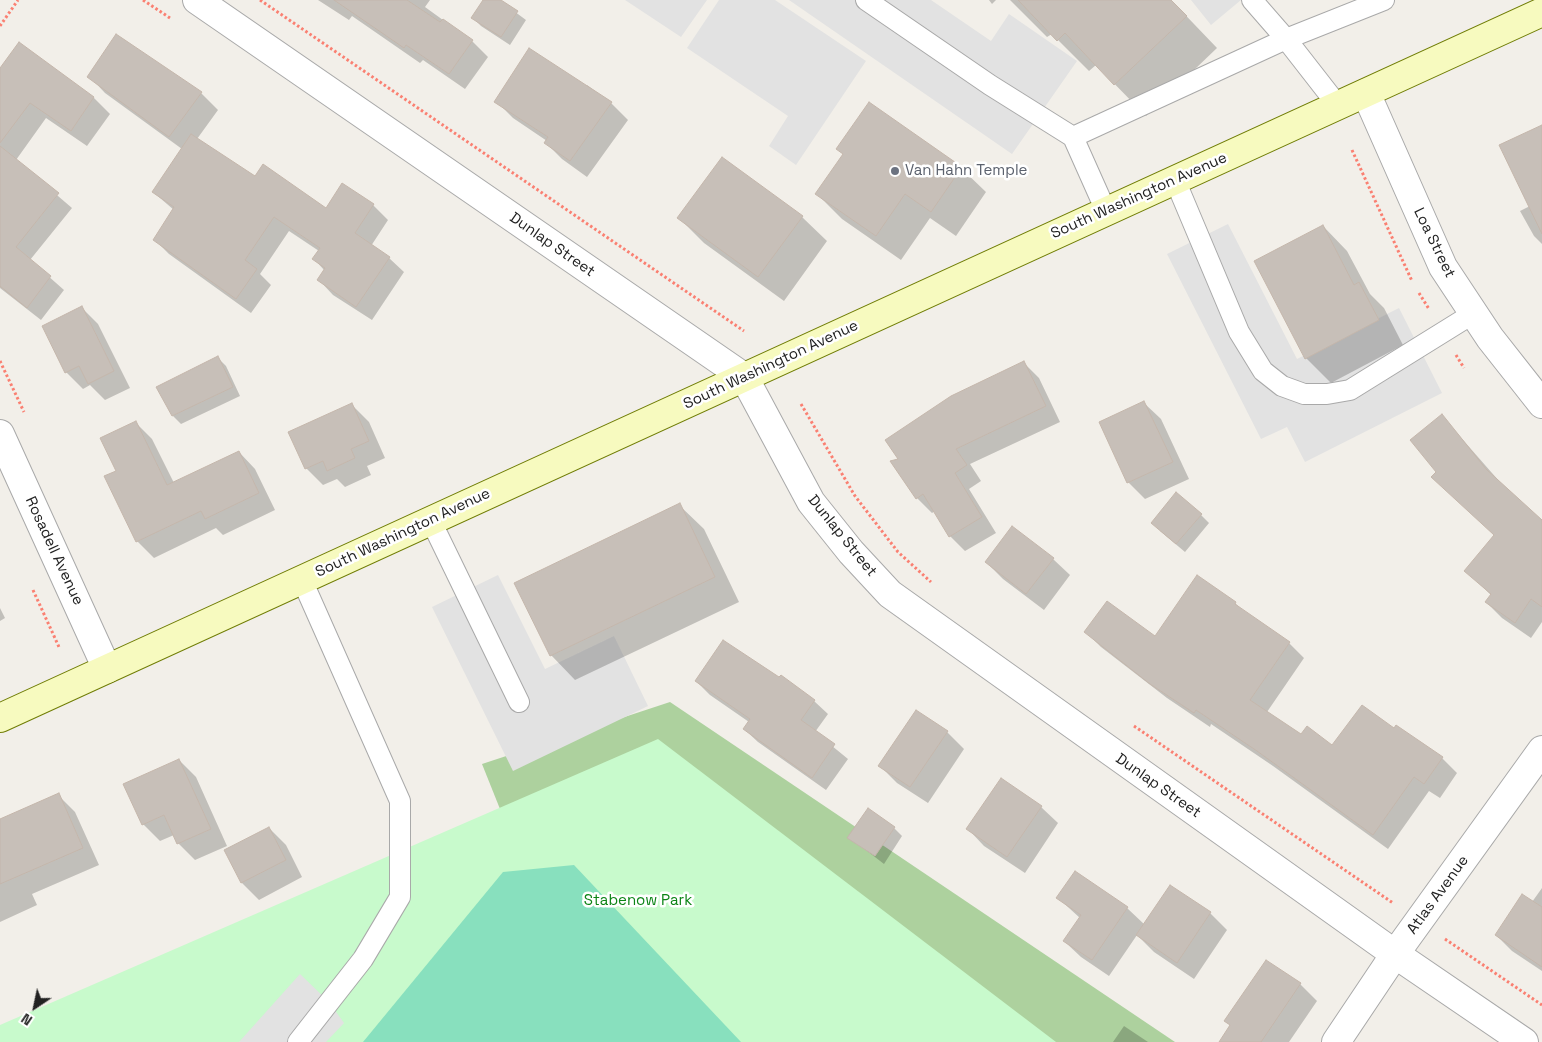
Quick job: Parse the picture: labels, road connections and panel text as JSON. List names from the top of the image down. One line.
{"streets":{"street":["South Washington Avenue","Loa Street","Dunlap Street","Rosadell Avenue","Atlas Avenue"]},"crossings":[["South Washington Avenue","Loa Street"],["South Washington Avenue","Dunlap Street"],["South Washington Avenue","Rosadell Avenue"],["Dunlap Street","Atlas Avenue"]],"parks":["Stabenow Park"],"places":["Van Hahn Temple"],"north":"bottom left"}
